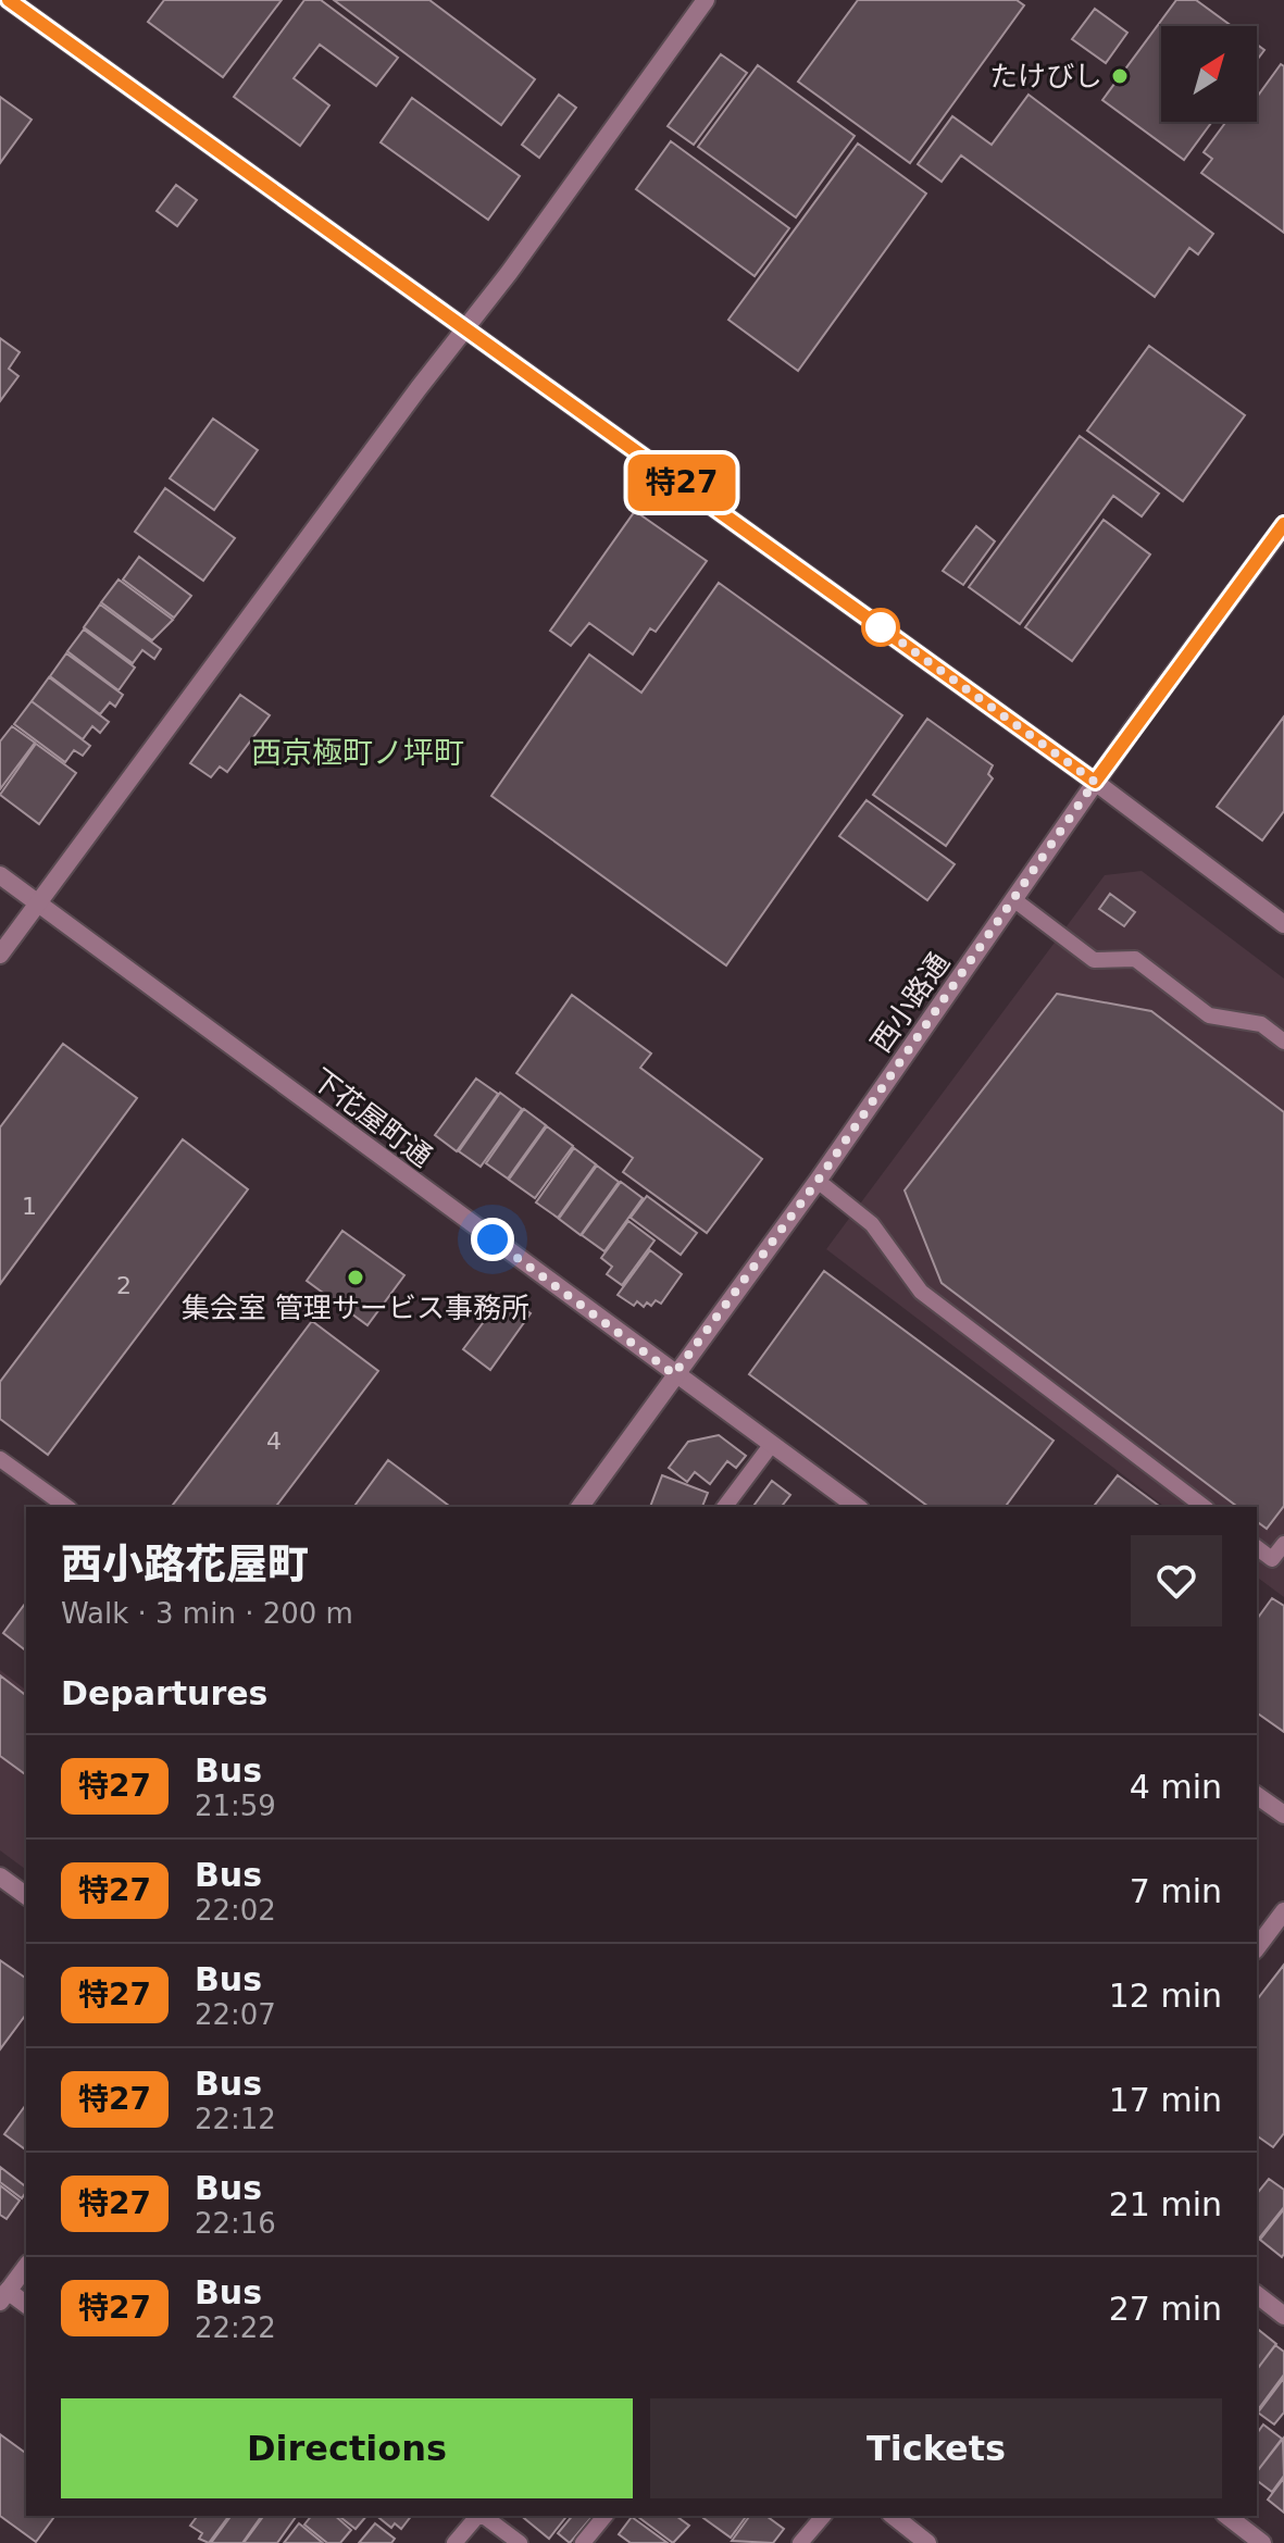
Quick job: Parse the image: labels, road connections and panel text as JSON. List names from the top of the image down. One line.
{"streets":{"street":["西小路通","下花屋町通"]},"crossings":[["西小路通","下花屋町通"]],"districts":["西京極町ノ坪町"],"places":["たけびし","集会室 管理サービス事務所"],"lines":["bus line 特27"],"house_numbers":["1","2","4"],"north":"top right","page":{"on_map":"特27","heading":[["西小路花屋町","Walk · 3 min · 200 m"],"Departures"],"list":[{"mark":"特27","name":"Bus","note":"21:59","value":"4 min"},{"mark":"特27","name":"Bus","note":"22:02","value":"7 min"},{"mark":"特27","name":"Bus","note":"22:07","value":"12 min"},{"mark":"特27","name":"Bus","note":"22:12","value":"17 min"},{"mark":"特27","name":"Bus","note":"22:16","value":"21 min"},{"mark":"特27","name":"Bus","note":"22:22","value":"27 min"}],"buttons":["Directions","Tickets"]}}
